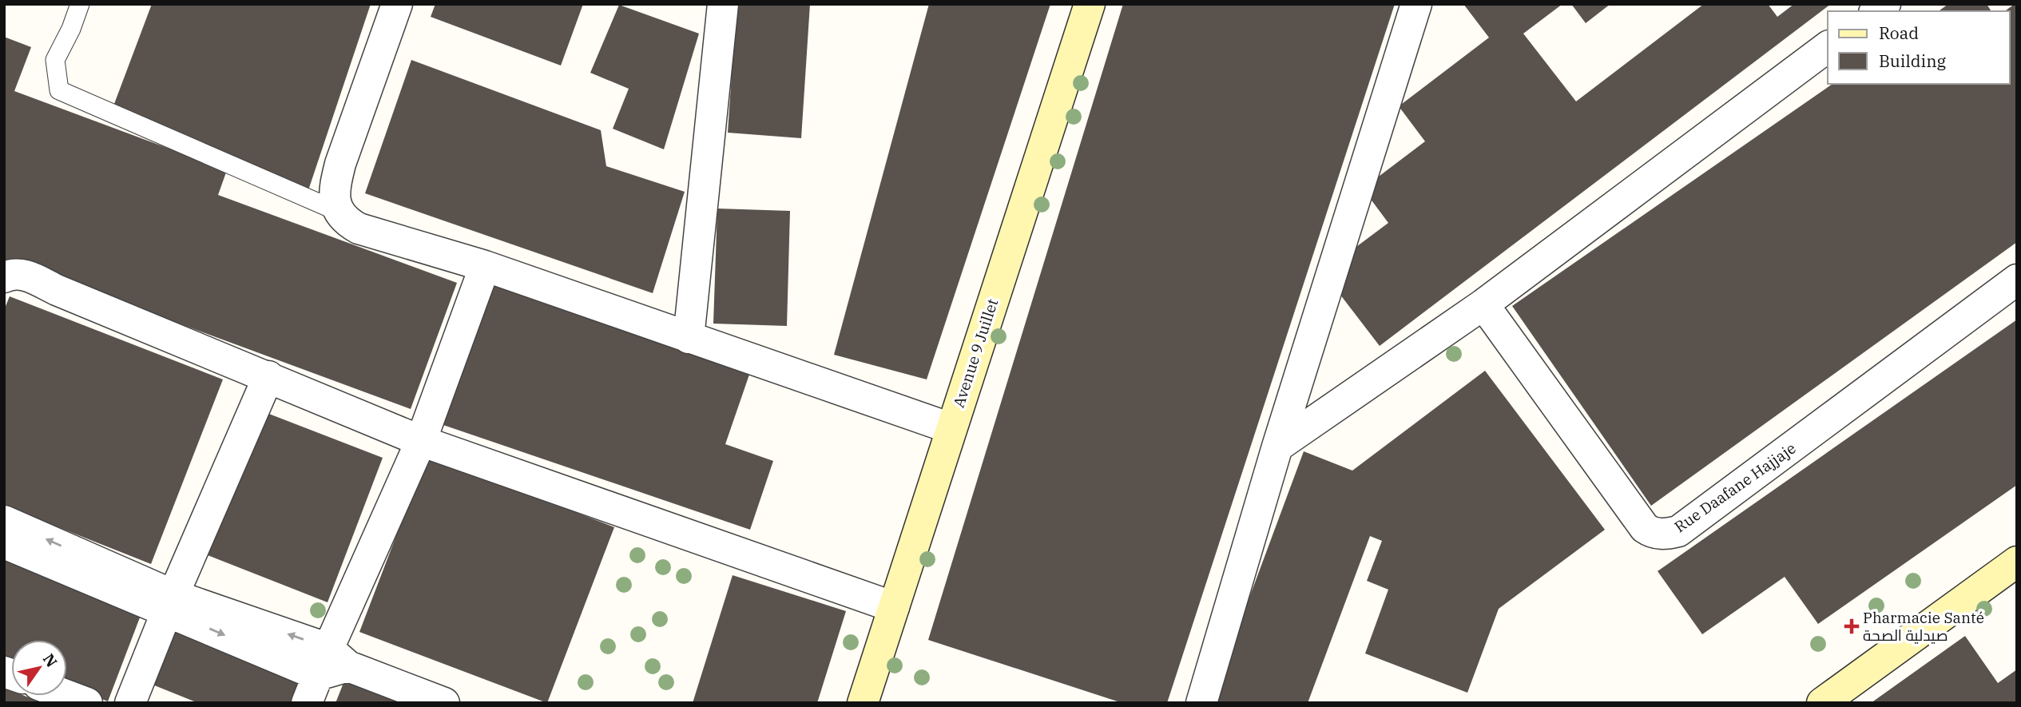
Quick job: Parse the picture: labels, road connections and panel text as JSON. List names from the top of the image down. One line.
{"streets":{"street":["Avenue 9 Juillet","Rue Daafane Hajjaje"]},"places":{"health":["Pharmacie Santé صيدلية الصحة"]},"legend":["Road","Building"],"north":"top right"}
